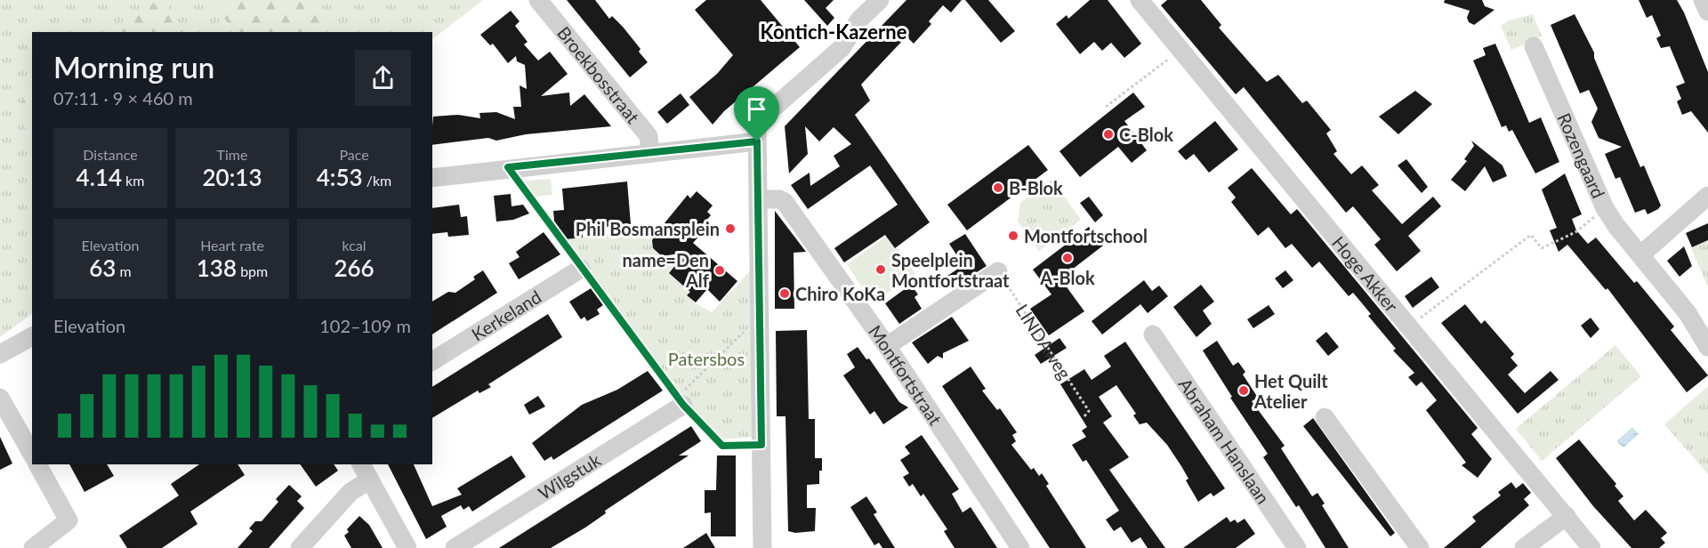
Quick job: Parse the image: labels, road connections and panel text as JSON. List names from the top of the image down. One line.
{"streets":{"street":["Broekbosstraat","Rozengaard","Hoge Akker","Kerkeland","Montfortstraat","Abraham Hanslaan","Wilgstuk"],"path":["LINDAweg"]},"districts":["Kontich-Kazerne"],"parks":["Patersbos"],"places":["C-Blok","B-Blok","Phil Bosmansplein","Montfortschool","A-Blok","Speelplein Montfortstraat","name=Den Alf","Chiro KoKa","Het Quilt Atelier"],"page":{"heading":["Morning run","07:11 · 9 × 460 m"],"stats":[["Distance","4.14 km"],["Time","20:13"],["Pace","4:53 /km"],["Elevation","63 m"],["Heart rate","138 bpm"],["kcal","266"]],"chart":["Elevation","102–109 m"]}}
